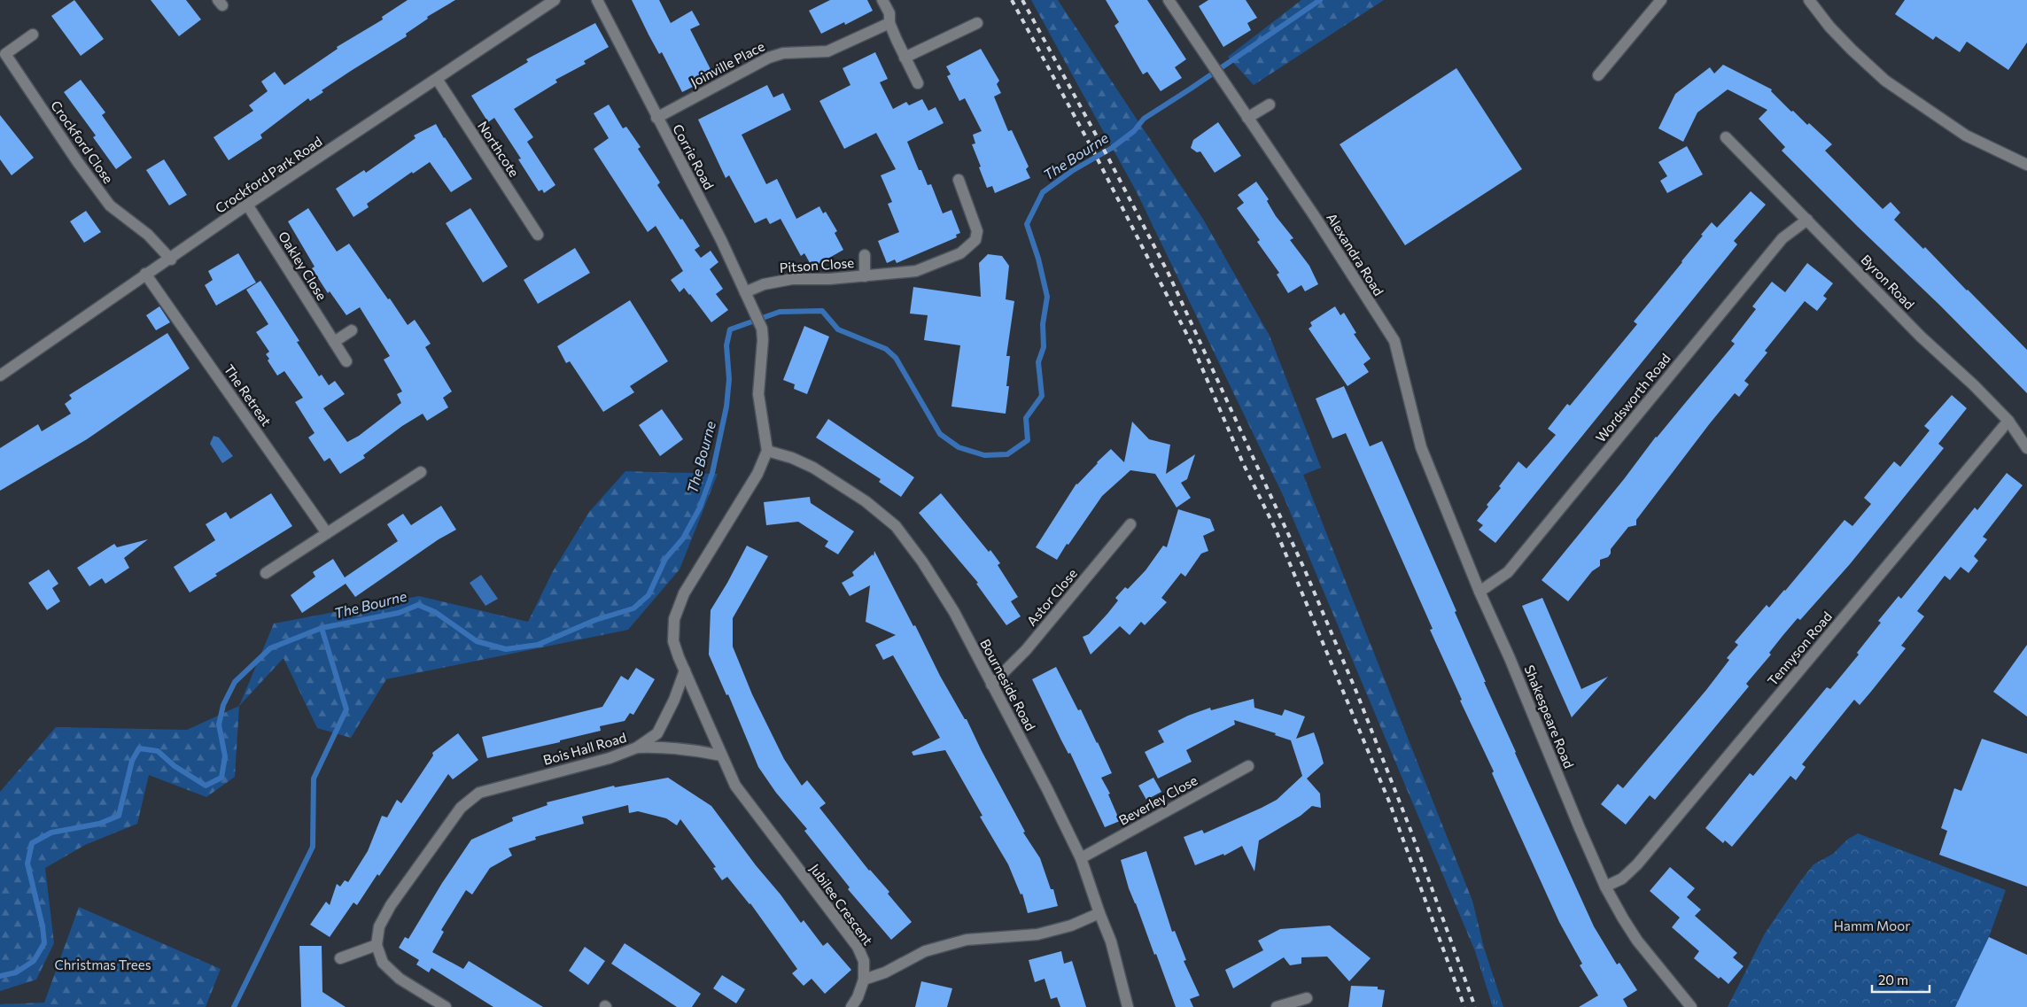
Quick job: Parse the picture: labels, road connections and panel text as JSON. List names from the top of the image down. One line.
{"streets":{"street":["Joinville Place","Crockford Close","Northcote","Corrie Road","Crockford Park Road","Alexandra Road","Pitson Close","Oakley Close","Byron Road","The Retreat","Wordsworth Road","Astor Close","Tennyson Road","Bourneside Road","Shakespeare Road","Bois Hall Road","Beverley Close","Jubilee Crescent"]},"crossings":[["Joinville Place","Corrie Road"],["Crockford Close","Crockford Park Road"],["Northcote","Crockford Park Road"],["Corrie Road","Pitson Close"],["Corrie Road","Bourneside Road"],["Crockford Park Road","Oakley Close"],["Crockford Park Road","The Retreat"],["Alexandra Road","Shakespeare Road"],["Byron Road","Wordsworth Road"],["Byron Road","Tennyson Road"],["Wordsworth Road","Shakespeare Road"],["Astor Close","Bourneside Road"],["Tennyson Road","Shakespeare Road"],["Bourneside Road","Beverley Close"],["Bois Hall Road","Jubilee Crescent"]],"water":["The Bourne"],"parks":["Hamm Moor","Christmas Trees"],"scale_bar":"20 m"}
